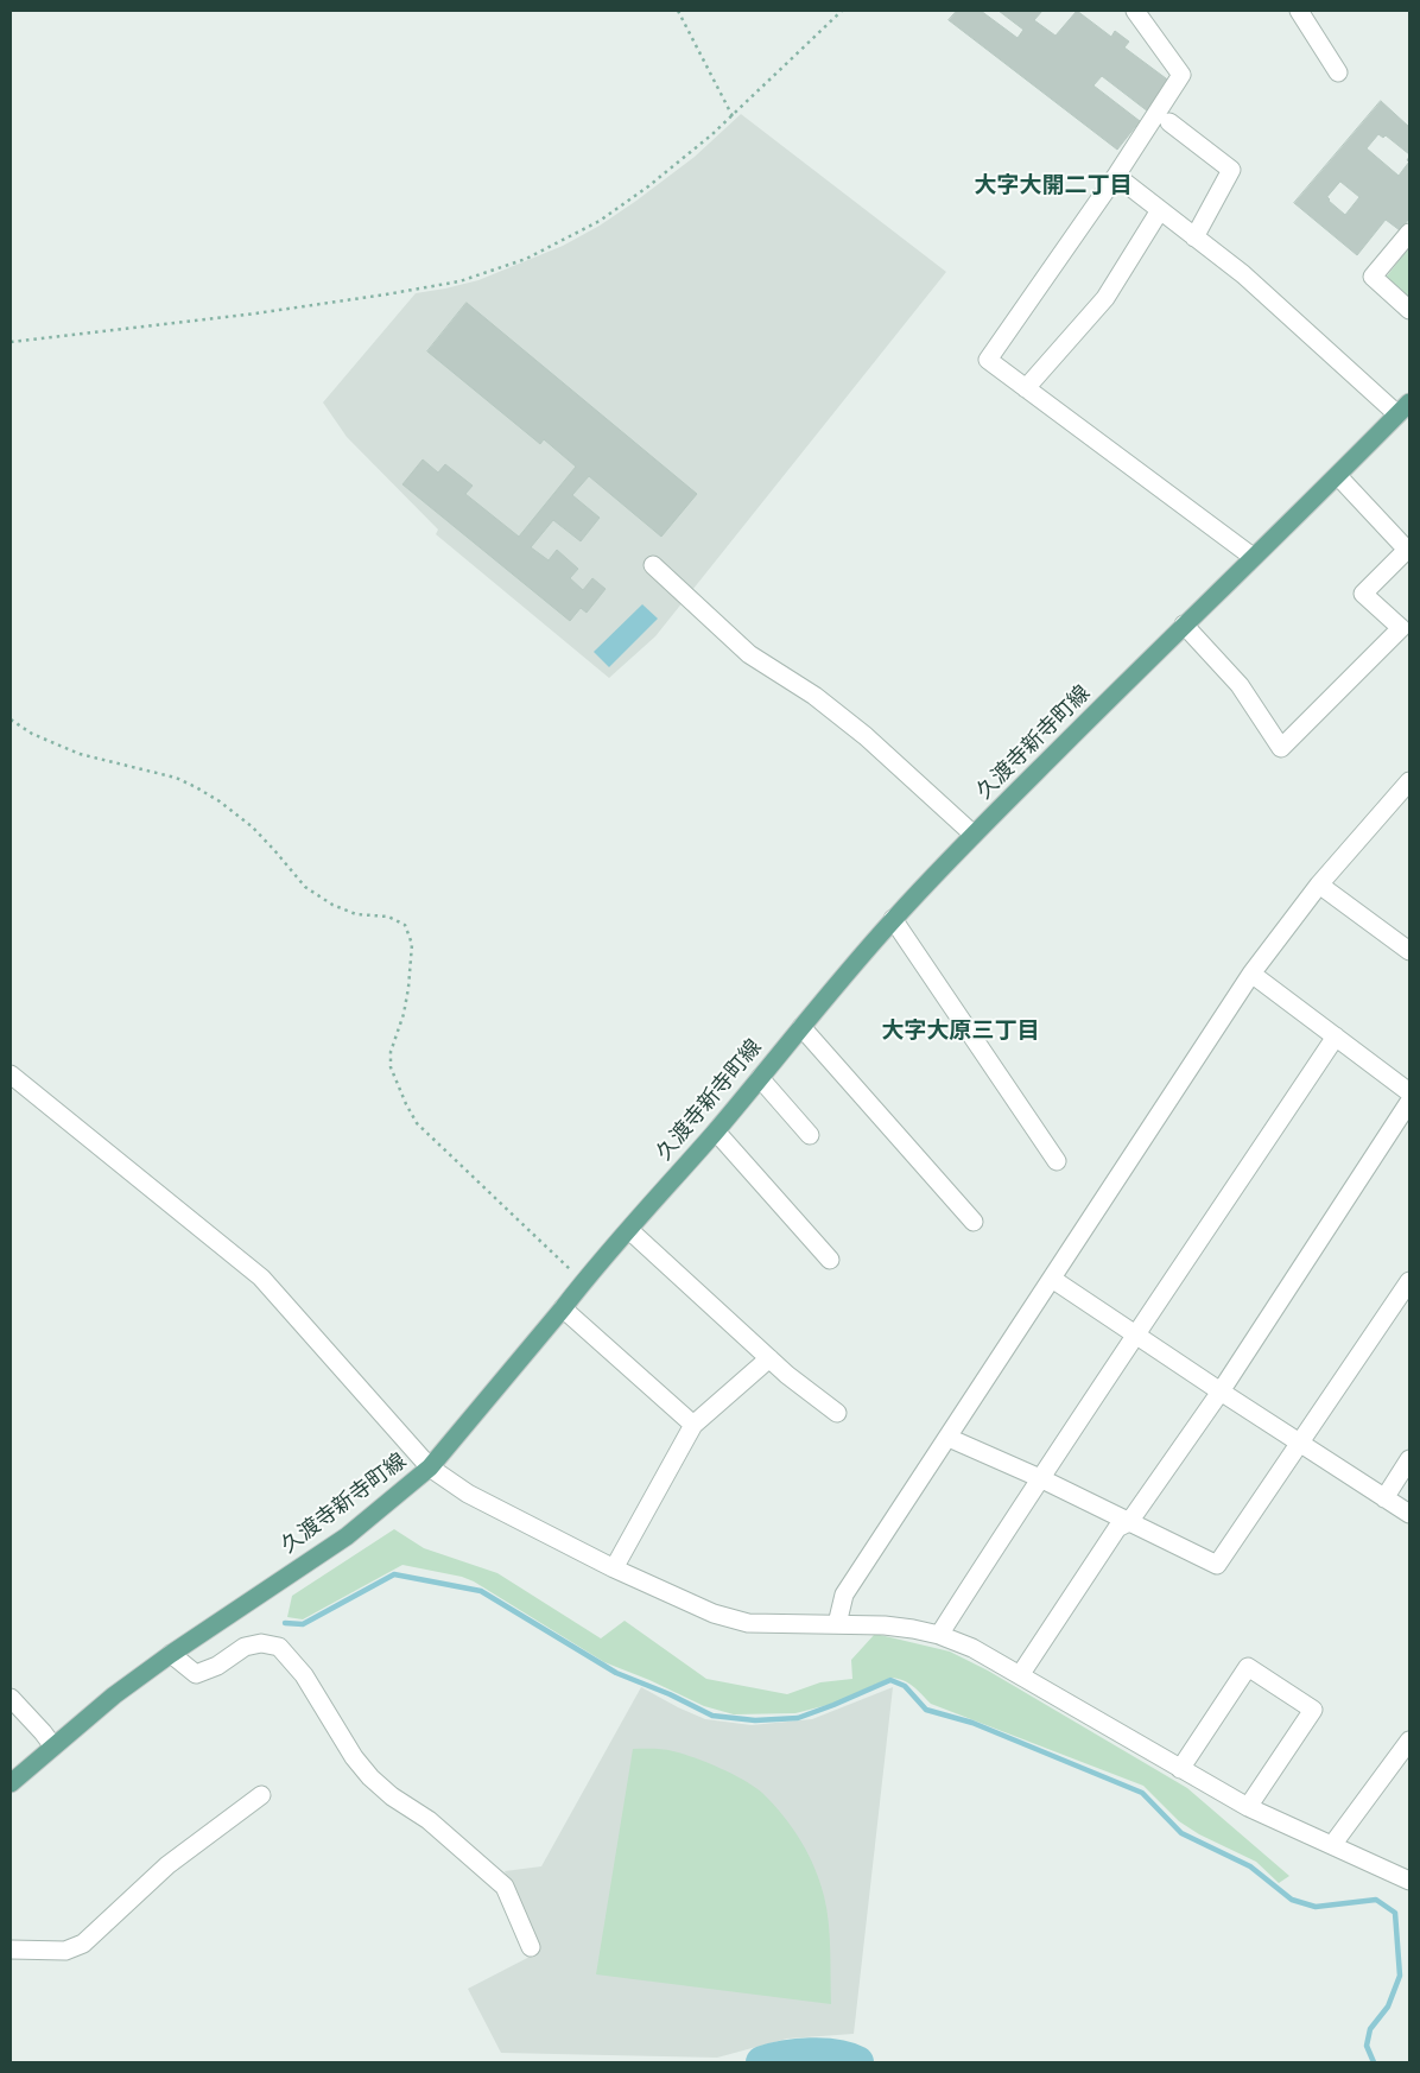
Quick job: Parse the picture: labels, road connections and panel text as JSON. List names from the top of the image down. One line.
{"streets":{"main road":["久渡寺新寺町線"]},"districts":["大字大開二丁目","大字大原三丁目"]}
